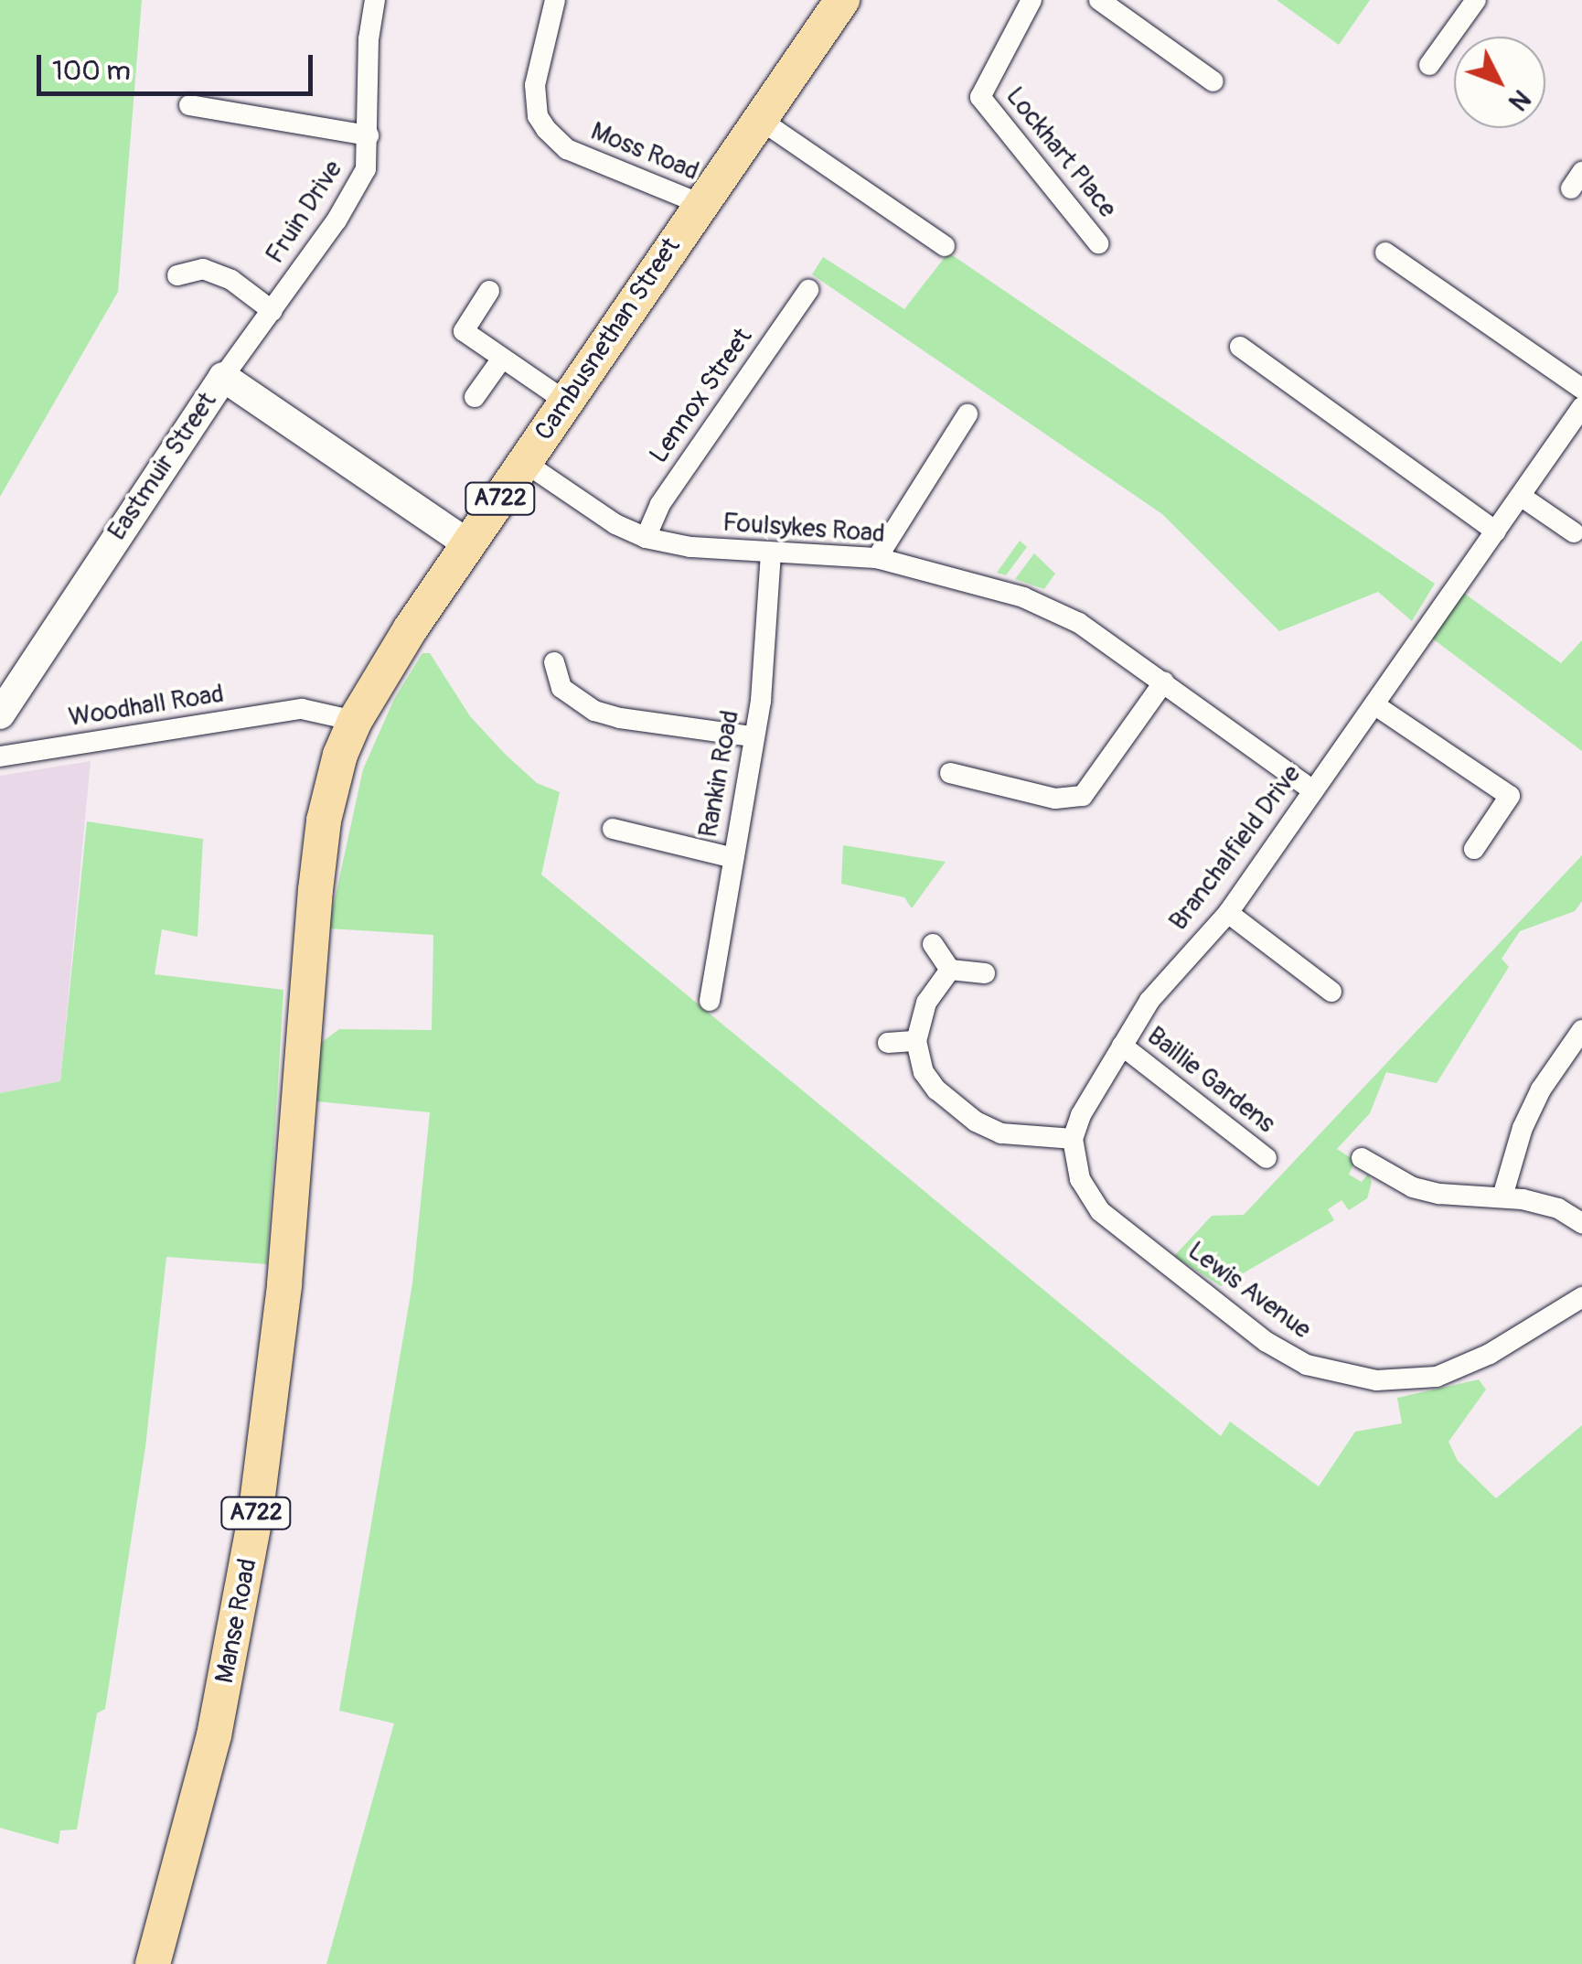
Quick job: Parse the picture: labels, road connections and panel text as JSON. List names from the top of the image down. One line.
{"streets":{"main road":["Cambusnethan Street","A722","Manse Road"],"street":["Moss Road","Lockhart Place","Fruin Drive","Lennox Street","Eastmuir Street","Foulsykes Road","Woodhall Road","Rankin Road","Branchalfield Drive","Baillie Gardens","Lewis Avenue"]},"crossings":[["Moss Road","Cambusnethan Street"],["Fruin Drive","Eastmuir Street"],["Cambusnethan Street","Eastmuir Street"],["Cambusnethan Street","Foulsykes Road"],["Cambusnethan Street","Woodhall Road"],["Cambusnethan Street","Manse Road"],["Lennox Street","Foulsykes Road"],["Foulsykes Road","Rankin Road"],["Foulsykes Road","Branchalfield Drive"],["Branchalfield Drive","Baillie Gardens"],["Branchalfield Drive","Lewis Avenue"]],"scale_bar":"100 m","north":"bottom right"}
